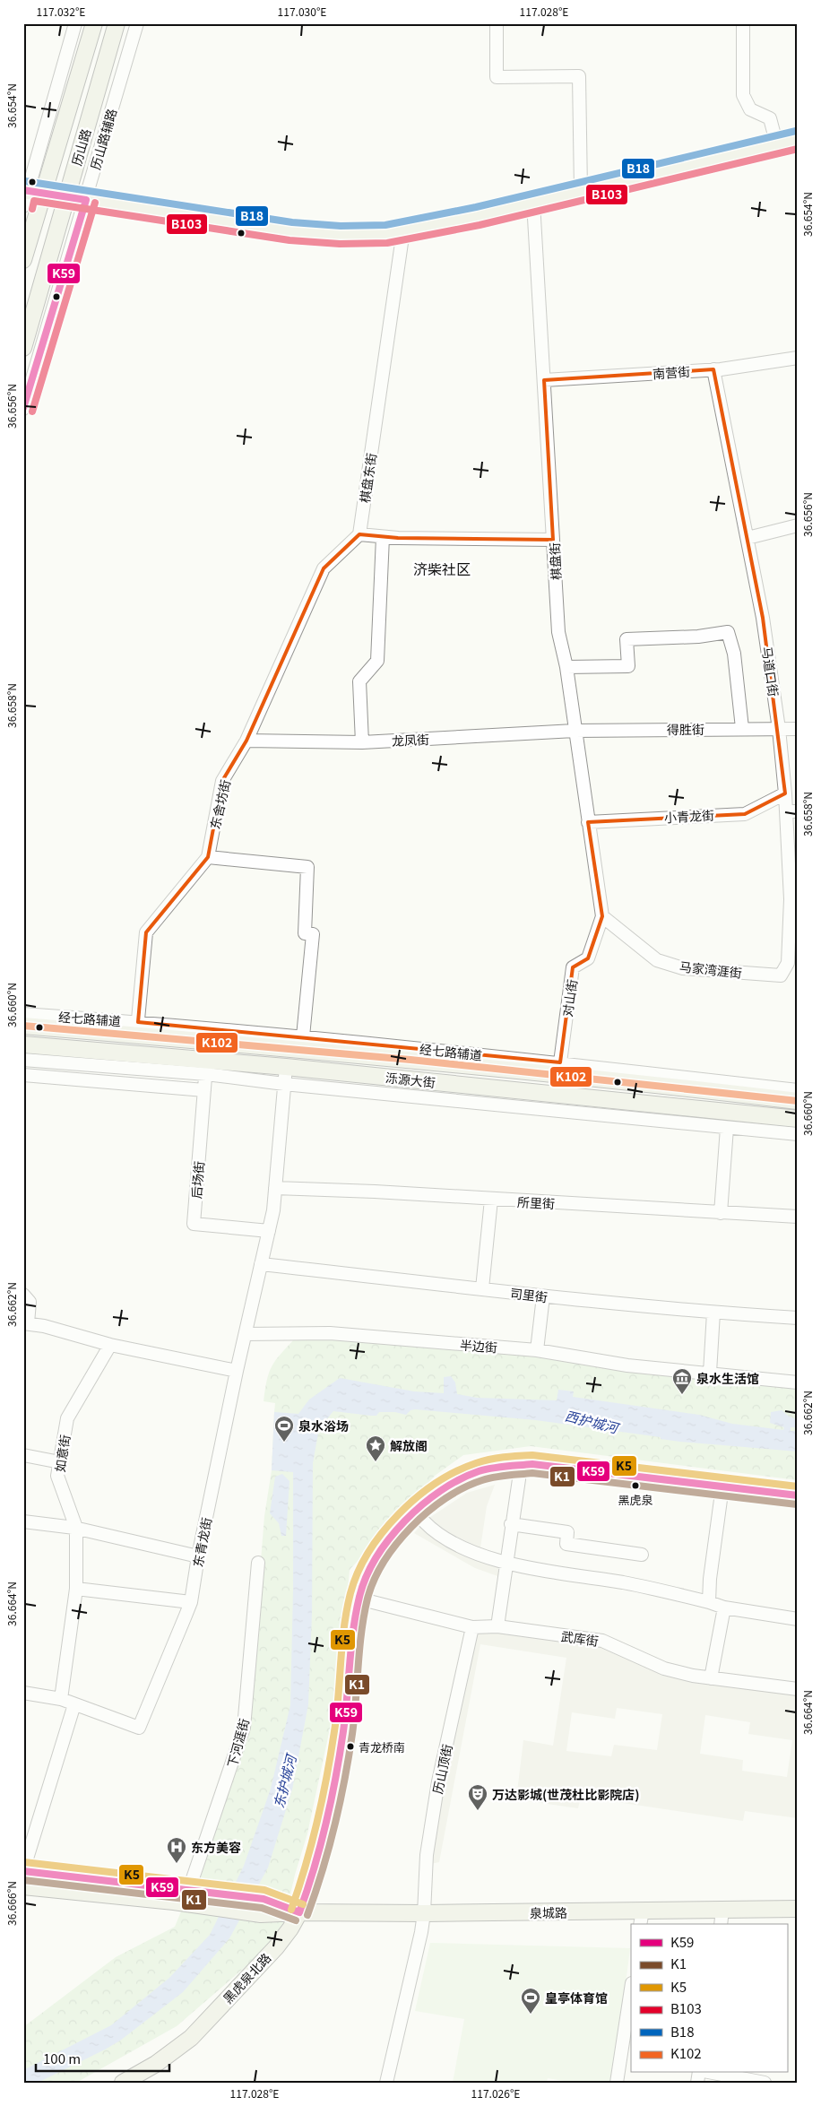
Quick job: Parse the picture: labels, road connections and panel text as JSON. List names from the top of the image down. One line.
{"streets":{"main road":["历山路","泺源大街","泉城路","黑虎泉北路"],"street":["历山路辅路","南营街","棋盘东街","棋盘街","马道口街","得胜街","龙凤街","东舍坊街","小青龙街","马家湾涯街","对山街","经七路辅道","后场街","所里街","司里街","半边街","如意街","东青龙街","武库街","下河涯街","历山顶街"]},"crossings":[["南营街","棋盘街"],["南营街","马道口街"],["棋盘东街","东舍坊街"],["棋盘街","得胜街"],["棋盘街","龙凤街"],["棋盘街","小青龙街"],["棋盘街","马家湾涯街"],["棋盘街","对山街"],["马道口街","得胜街"],["马道口街","小青龙街"],["马道口街","马家湾涯街"],["得胜街","龙凤街"],["龙凤街","东舍坊街"],["东舍坊街","经七路辅道"],["东舍坊街","泺源大街"],["马家湾涯街","对山街"],["对山街","经七路辅道"],["经七路辅道","泺源大街"],["泺源大街","后场街"],["泺源大街","东青龙街"],["后场街","东青龙街"],["所里街","东青龙街"],["司里街","东青龙街"],["半边街","东青龙街"],["如意街","东青龙街"],["武库街","历山顶街"],["武库街","黑虎泉北路"],["历山顶街","泉城路"],["泉城路","黑虎泉北路"]],"districts":["济柴社区"],"water":["西护城河","东护城河"],"places":{"museum":["泉水生活馆"],"sports":["泉水浴场","皇亭体育馆"],"place":["解放阁"],"other":["黑虎泉","青龙桥南"],"theatre":["万达影城(世茂杜比影院店)"],"hospital":["东方美容"]},"lines":["transit line B18","transit line B103","transit line K59","transit line K102","transit line K5","transit line K1"],"legend":["K59","K1","K5","B103","B18","K102"],"scale_bar":"100 m","coordinates":["117.032°E","117.030°E","117.028°E","36.654°N","36.656°N","36.658°N","36.660°N","36.662°N","36.664°N","36.666°N","117.026°E"]}
